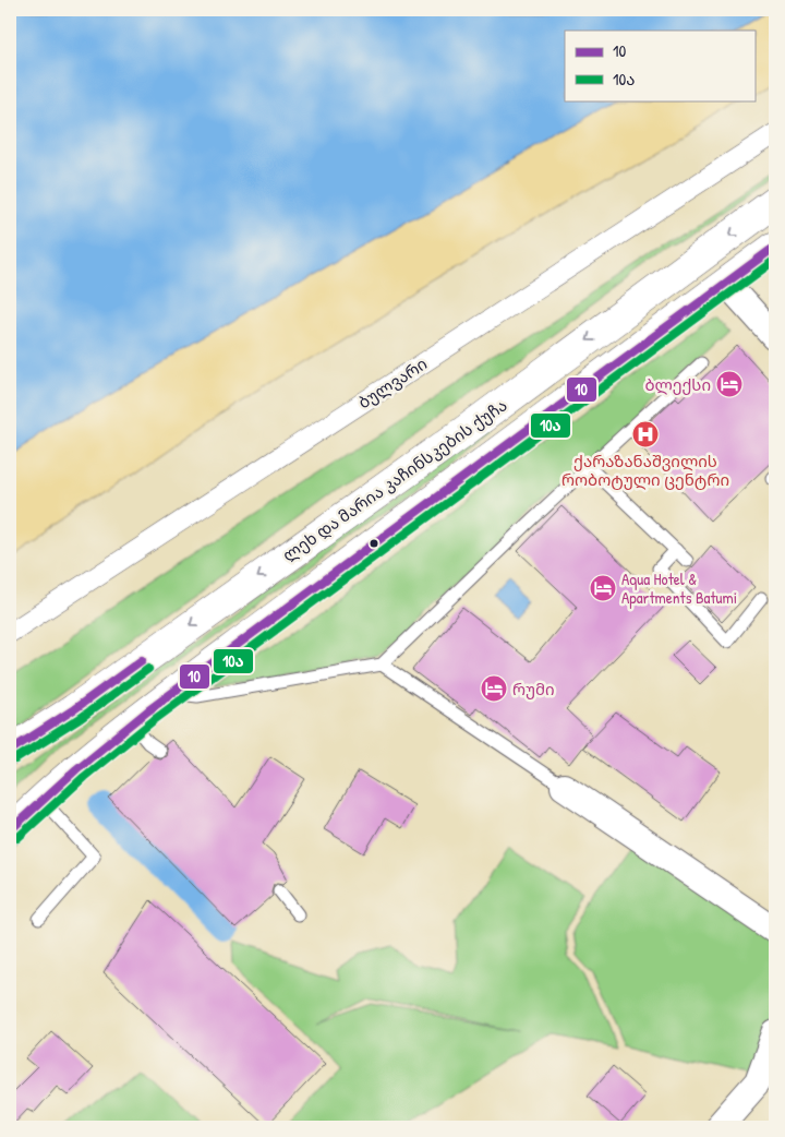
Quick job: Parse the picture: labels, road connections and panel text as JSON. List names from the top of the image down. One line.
{"streets":{"main road":["ლეხ და მარია კაჩინსკების ქუჩა"],"street":["ბულვარი"]},"places":{"hotel":["ბლექსი","Aqua Hotel & Apartments Batumi","რუმი"],"hospital":["ქარაზანაშვილის რობოტული ცენტრი"]},"lines":["transit line 10","transit line 10ა"],"legend":["10","10ა"]}
